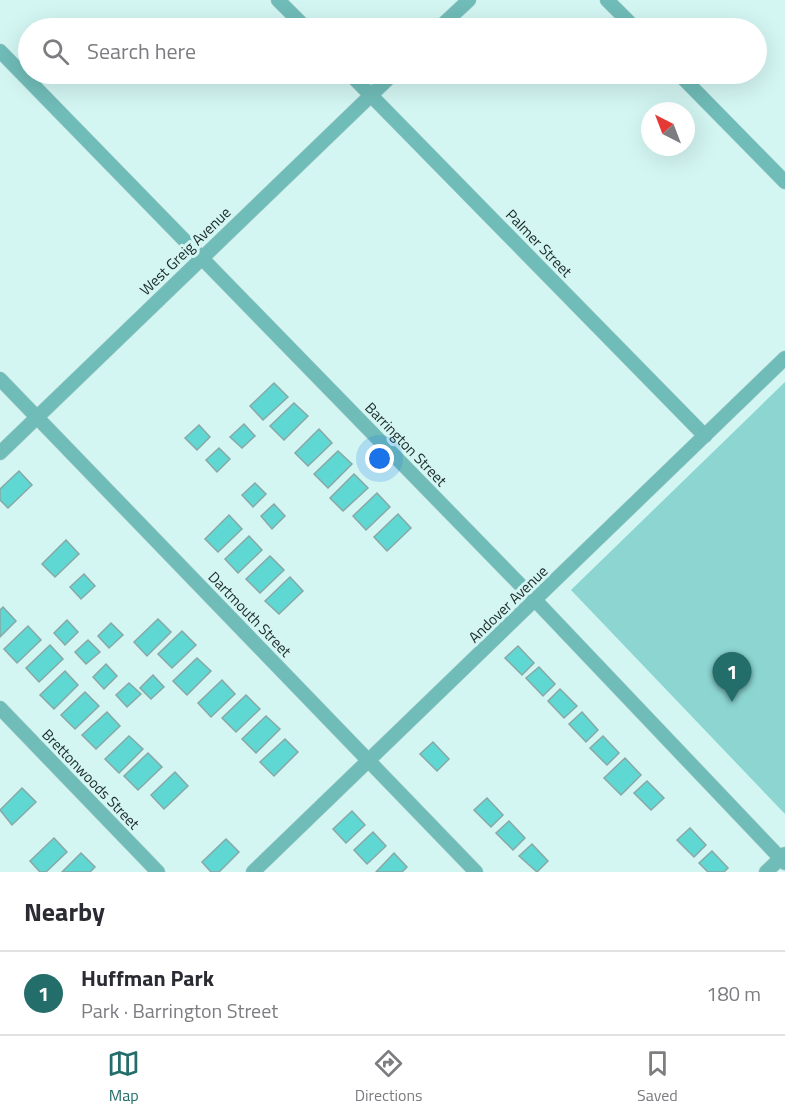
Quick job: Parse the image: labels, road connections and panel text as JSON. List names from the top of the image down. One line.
{"streets":{"street":["Palmer Street","West Greig Avenue","Barrington Street","Andover Avenue","Dartmouth Street","Brettonwoods Street"]},"crossings":[["Palmer Street","West Greig Avenue"],["Palmer Street","Andover Avenue"],["West Greig Avenue","Barrington Street"],["West Greig Avenue","Dartmouth Street"],["Barrington Street","Andover Avenue"],["Andover Avenue","Dartmouth Street"]],"north":"top left","page":{"search":"Search here","pins":"1","heading":"Nearby","list":[{"mark":"1","name":"Huffman Park","note":"Park · Barrington Street","value":"180 m"}],"nav":["Map","Directions","Saved"]}}
